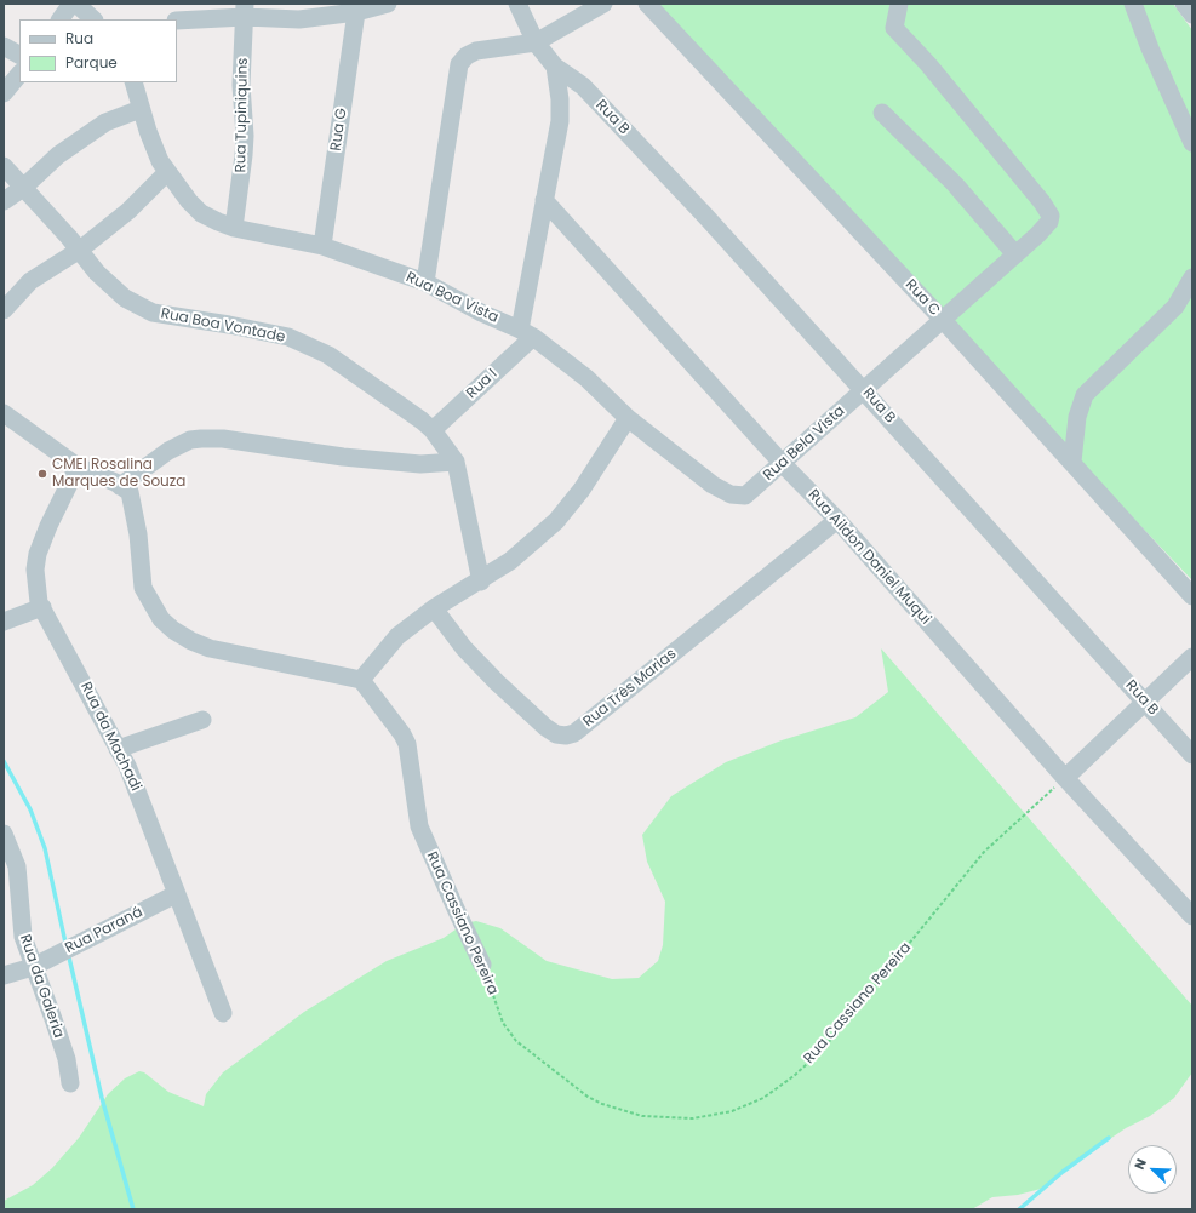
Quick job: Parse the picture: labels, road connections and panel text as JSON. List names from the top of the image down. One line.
{"streets":{"street":["Rua Tupiniquins","Rua B","Rua G","Rua Boa Vista","Rua C","Rua Boa Vontade","Rua I","Rua Bela Vista","Rua Aildon Daniel Muqui","Rua Três Marias","Rua da Machadi","Rua Cassiano Pereira","Rua Paraná","Rua da Galeria"]},"crossings":[["Rua Tupiniquins","Rua Boa Vista"],["Rua B","Rua Bela Vista"],["Rua G","Rua Boa Vista"],["Rua Boa Vista","Rua I"],["Rua Boa Vista","Rua Bela Vista"],["Rua C","Rua Bela Vista"],["Rua Boa Vontade","Rua I"],["Rua Bela Vista","Rua Aildon Daniel Muqui"],["Rua Aildon Daniel Muqui","Rua Três Marias"],["Rua Aildon Daniel Muqui","Rua Cassiano Pereira"],["Rua da Machadi","Rua Paraná"],["Rua Paraná","Rua da Galeria"]],"places":["CMEI Rosalina Marques de Souza"],"legend":["Rua","Parque"],"north":"top left"}
